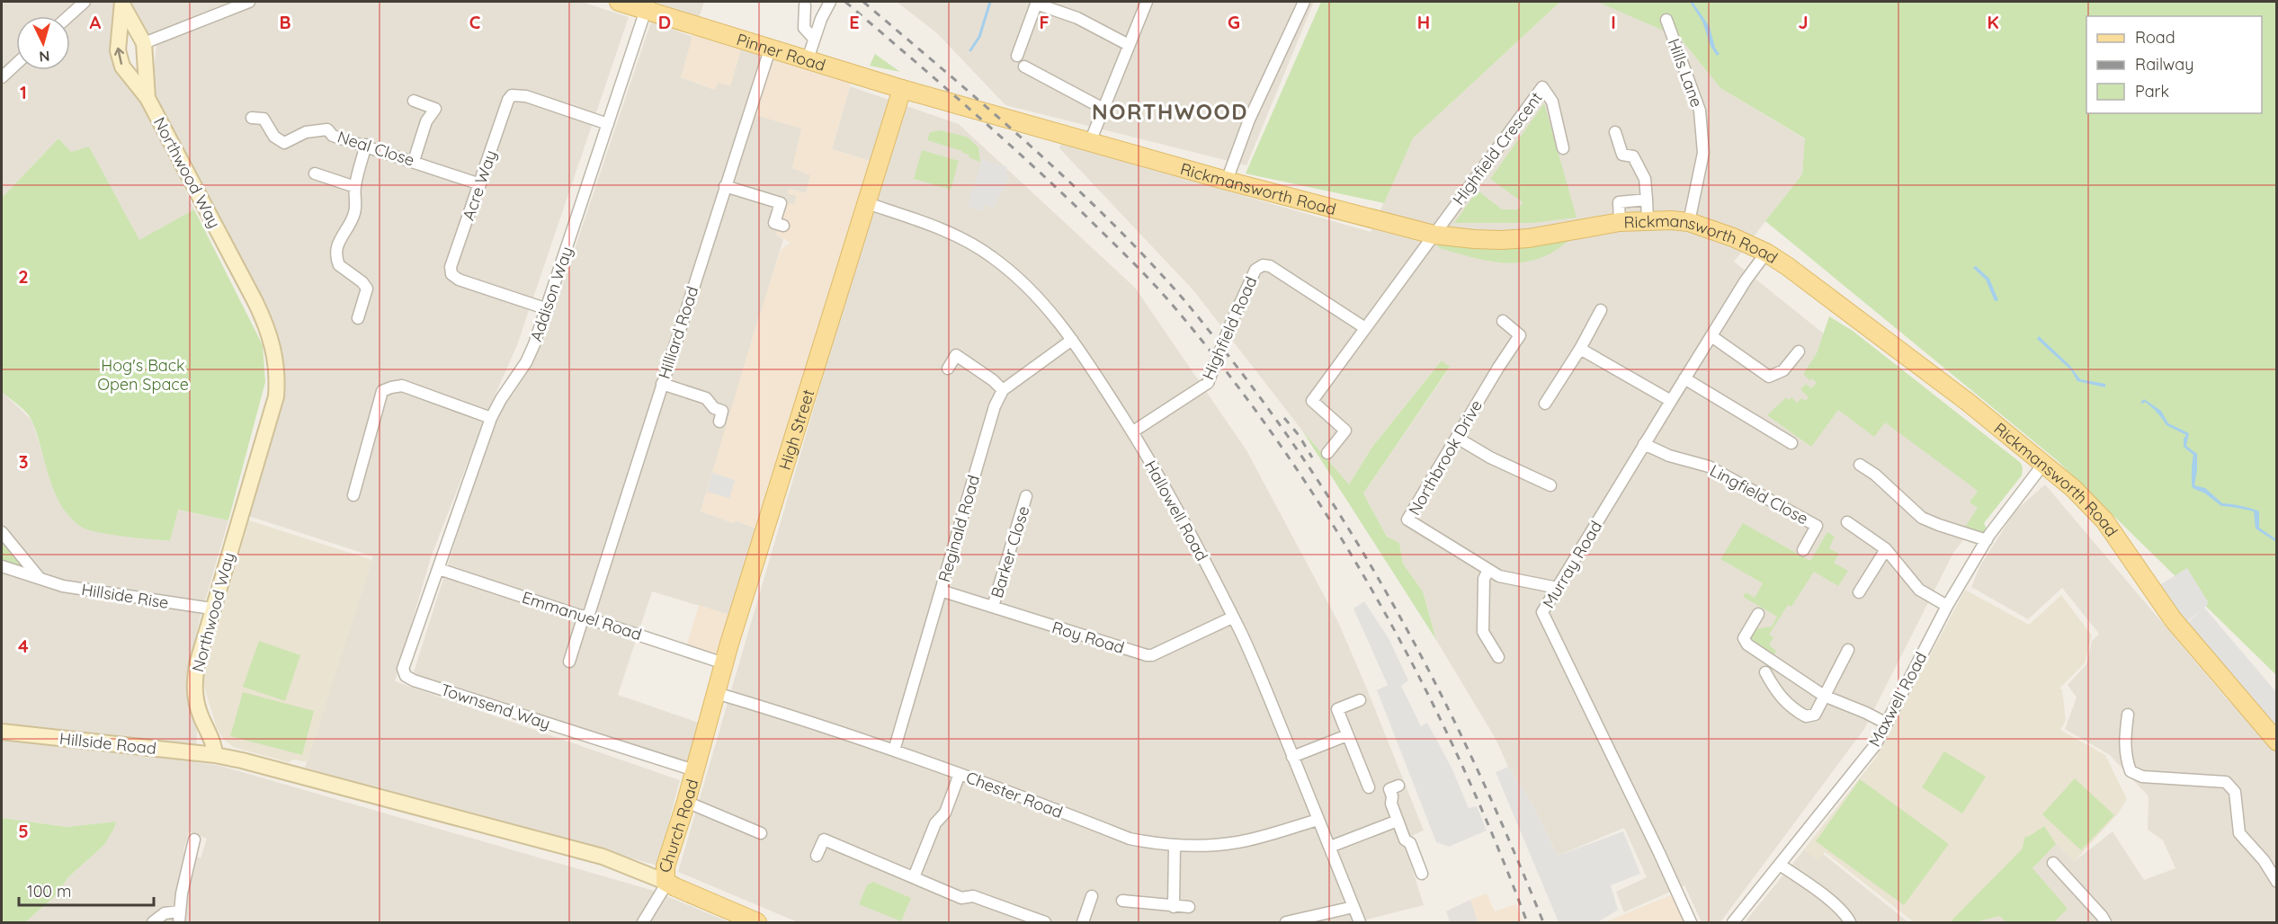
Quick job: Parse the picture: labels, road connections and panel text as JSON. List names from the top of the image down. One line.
{"streets":{"main road":["Pinner Road","Rickmansworth Road","High Street","Church Road"],"street":["Hills Lane","Neal Close","Highfield Crescent","Northwood Way","Acre Way","Addison Way","Highfield Road","Hilliard Road","Northbrook Drive","Lingfield Close","Hallowell Road","Reginald Road","Barker Close","Murray Road","Hillside Rise","Emmanuel Road","Roy Road","Maxwell Road","Townsend Way","Hillside Road","Chester Road"]},"crossings":[["Pinner Road","Rickmansworth Road"],["Pinner Road","Addison Way"],["Pinner Road","Hilliard Road"],["Pinner Road","High Street"],["Hills Lane","Rickmansworth Road"],["Neal Close","Acre Way"],["Highfield Crescent","Rickmansworth Road"],["Northwood Way","Hillside Rise"],["Northwood Way","Hillside Road"],["Acre Way","Addison Way"],["Rickmansworth Road","Murray Road"],["Rickmansworth Road","Maxwell Road"],["Addison Way","Emmanuel Road"],["Addison Way","Townsend Way"],["Highfield Road","Hallowell Road"],["Hilliard Road","Emmanuel Road"],["High Street","Hallowell Road"],["High Street","Emmanuel Road"],["High Street","Townsend Way"],["High Street","Chester Road"],["High Street","Church Road"],["Lingfield Close","Murray Road"],["Hallowell Road","Roy Road"],["Hallowell Road","Chester Road"],["Reginald Road","Roy Road"],["Reginald Road","Chester Road"],["Barker Close","Roy Road"],["Emmanuel Road","Townsend Way"],["Townsend Way","Church Road"]],"districts":["NORTHWOOD"],"parks":["Hog's Back Open Space"],"legend":["Road","Railway","Park"],"scale_bar":"100 m","north":"bottom","grid":{"columns":["A","B","C","D","E","F","G","H","I","J","K"],"rows":["1","2","3","4","5"]}}
